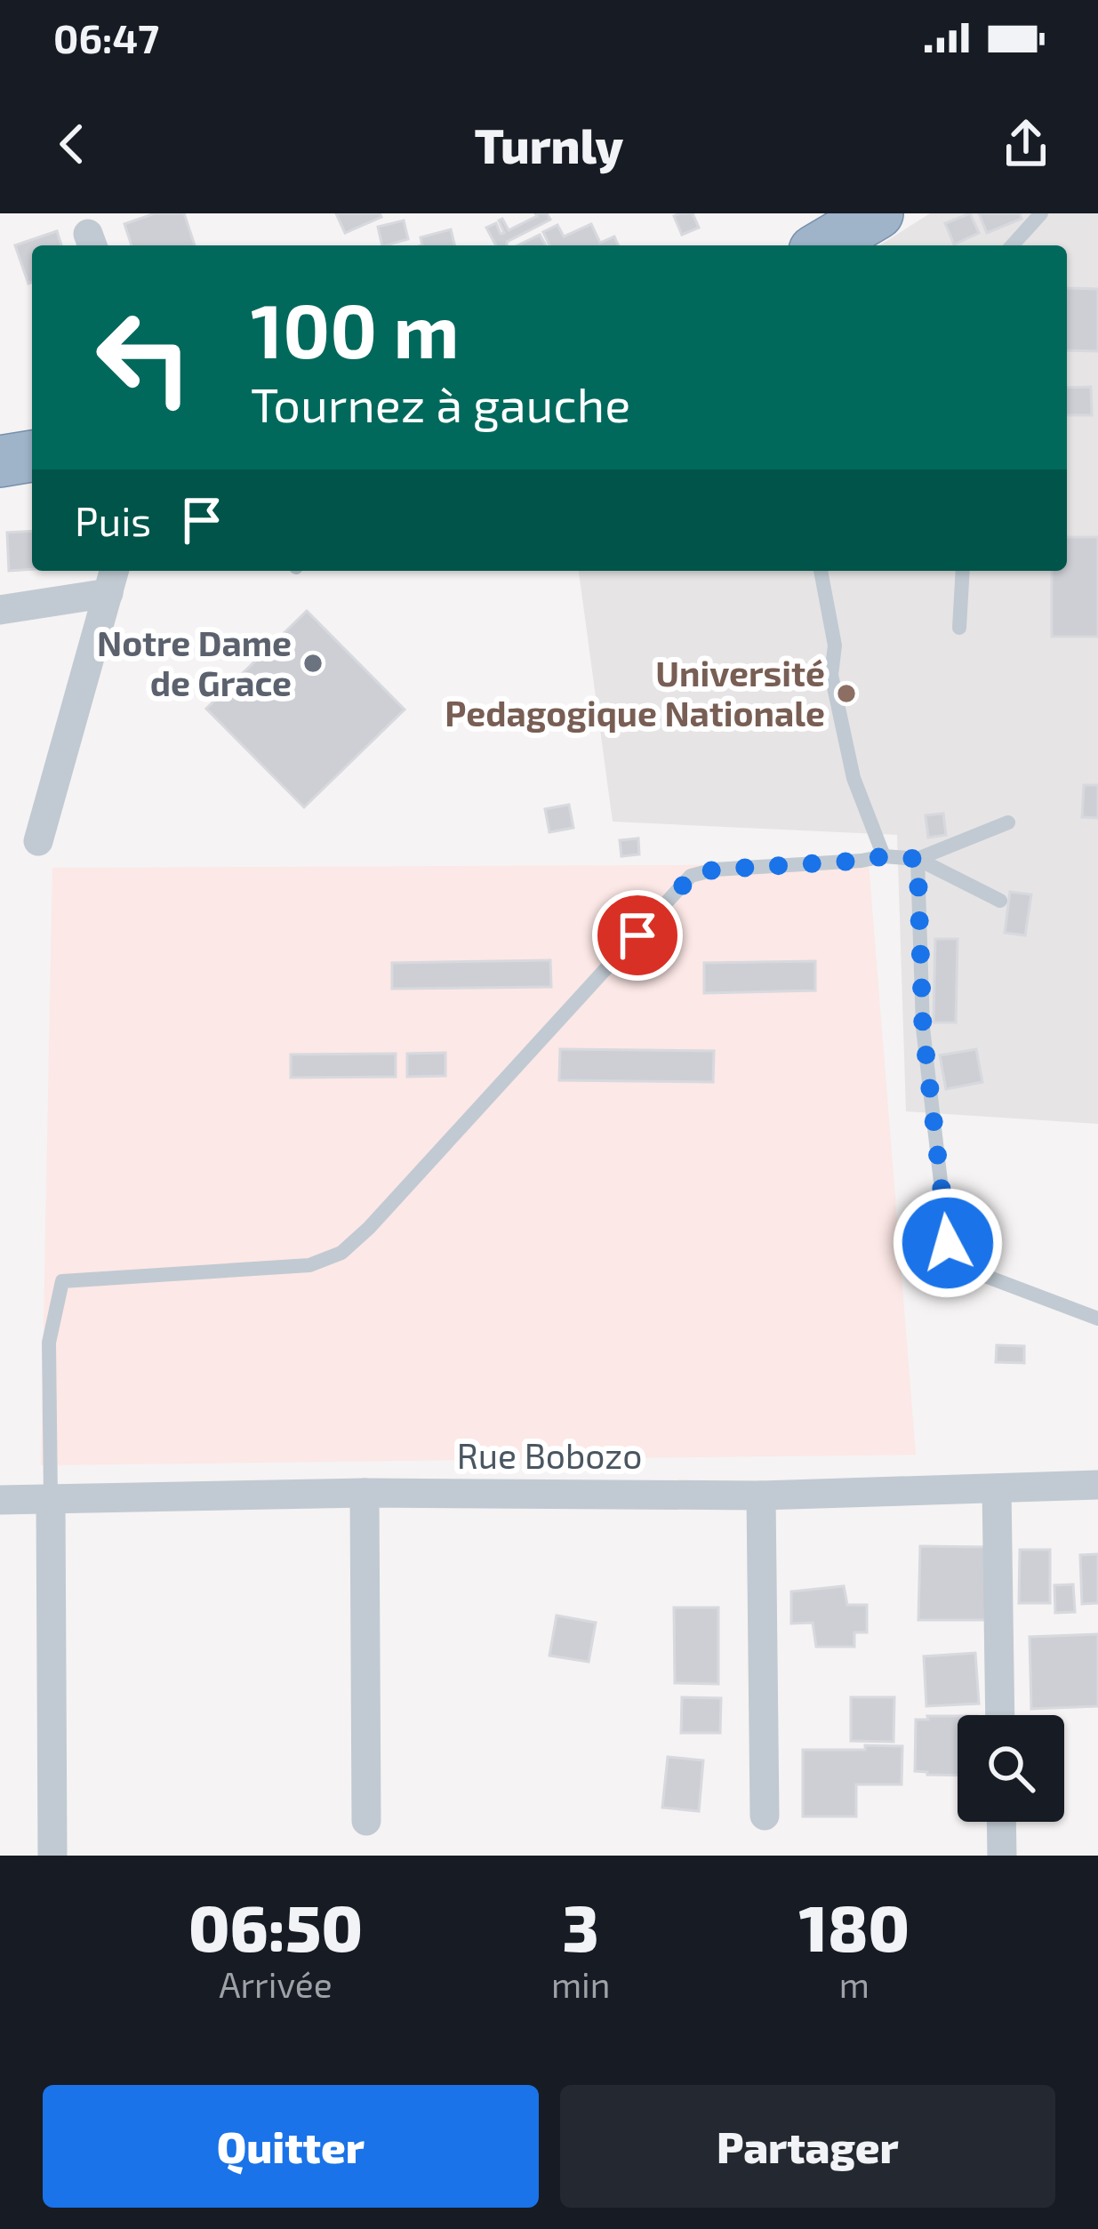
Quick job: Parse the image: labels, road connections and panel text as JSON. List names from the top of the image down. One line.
{"streets":{"street":["Rue Bobozo"]},"places":["Notre Dame de Grace","Université Pedagogique Nationale"],"page":{"status":"06:47","header":"Turnly","turn":["100 m","Tournez à gauche"],"then":"Puis","eta":["06:50","Arrivée","3","min","180","m"],"buttons":["Quitter","Partager"]}}
